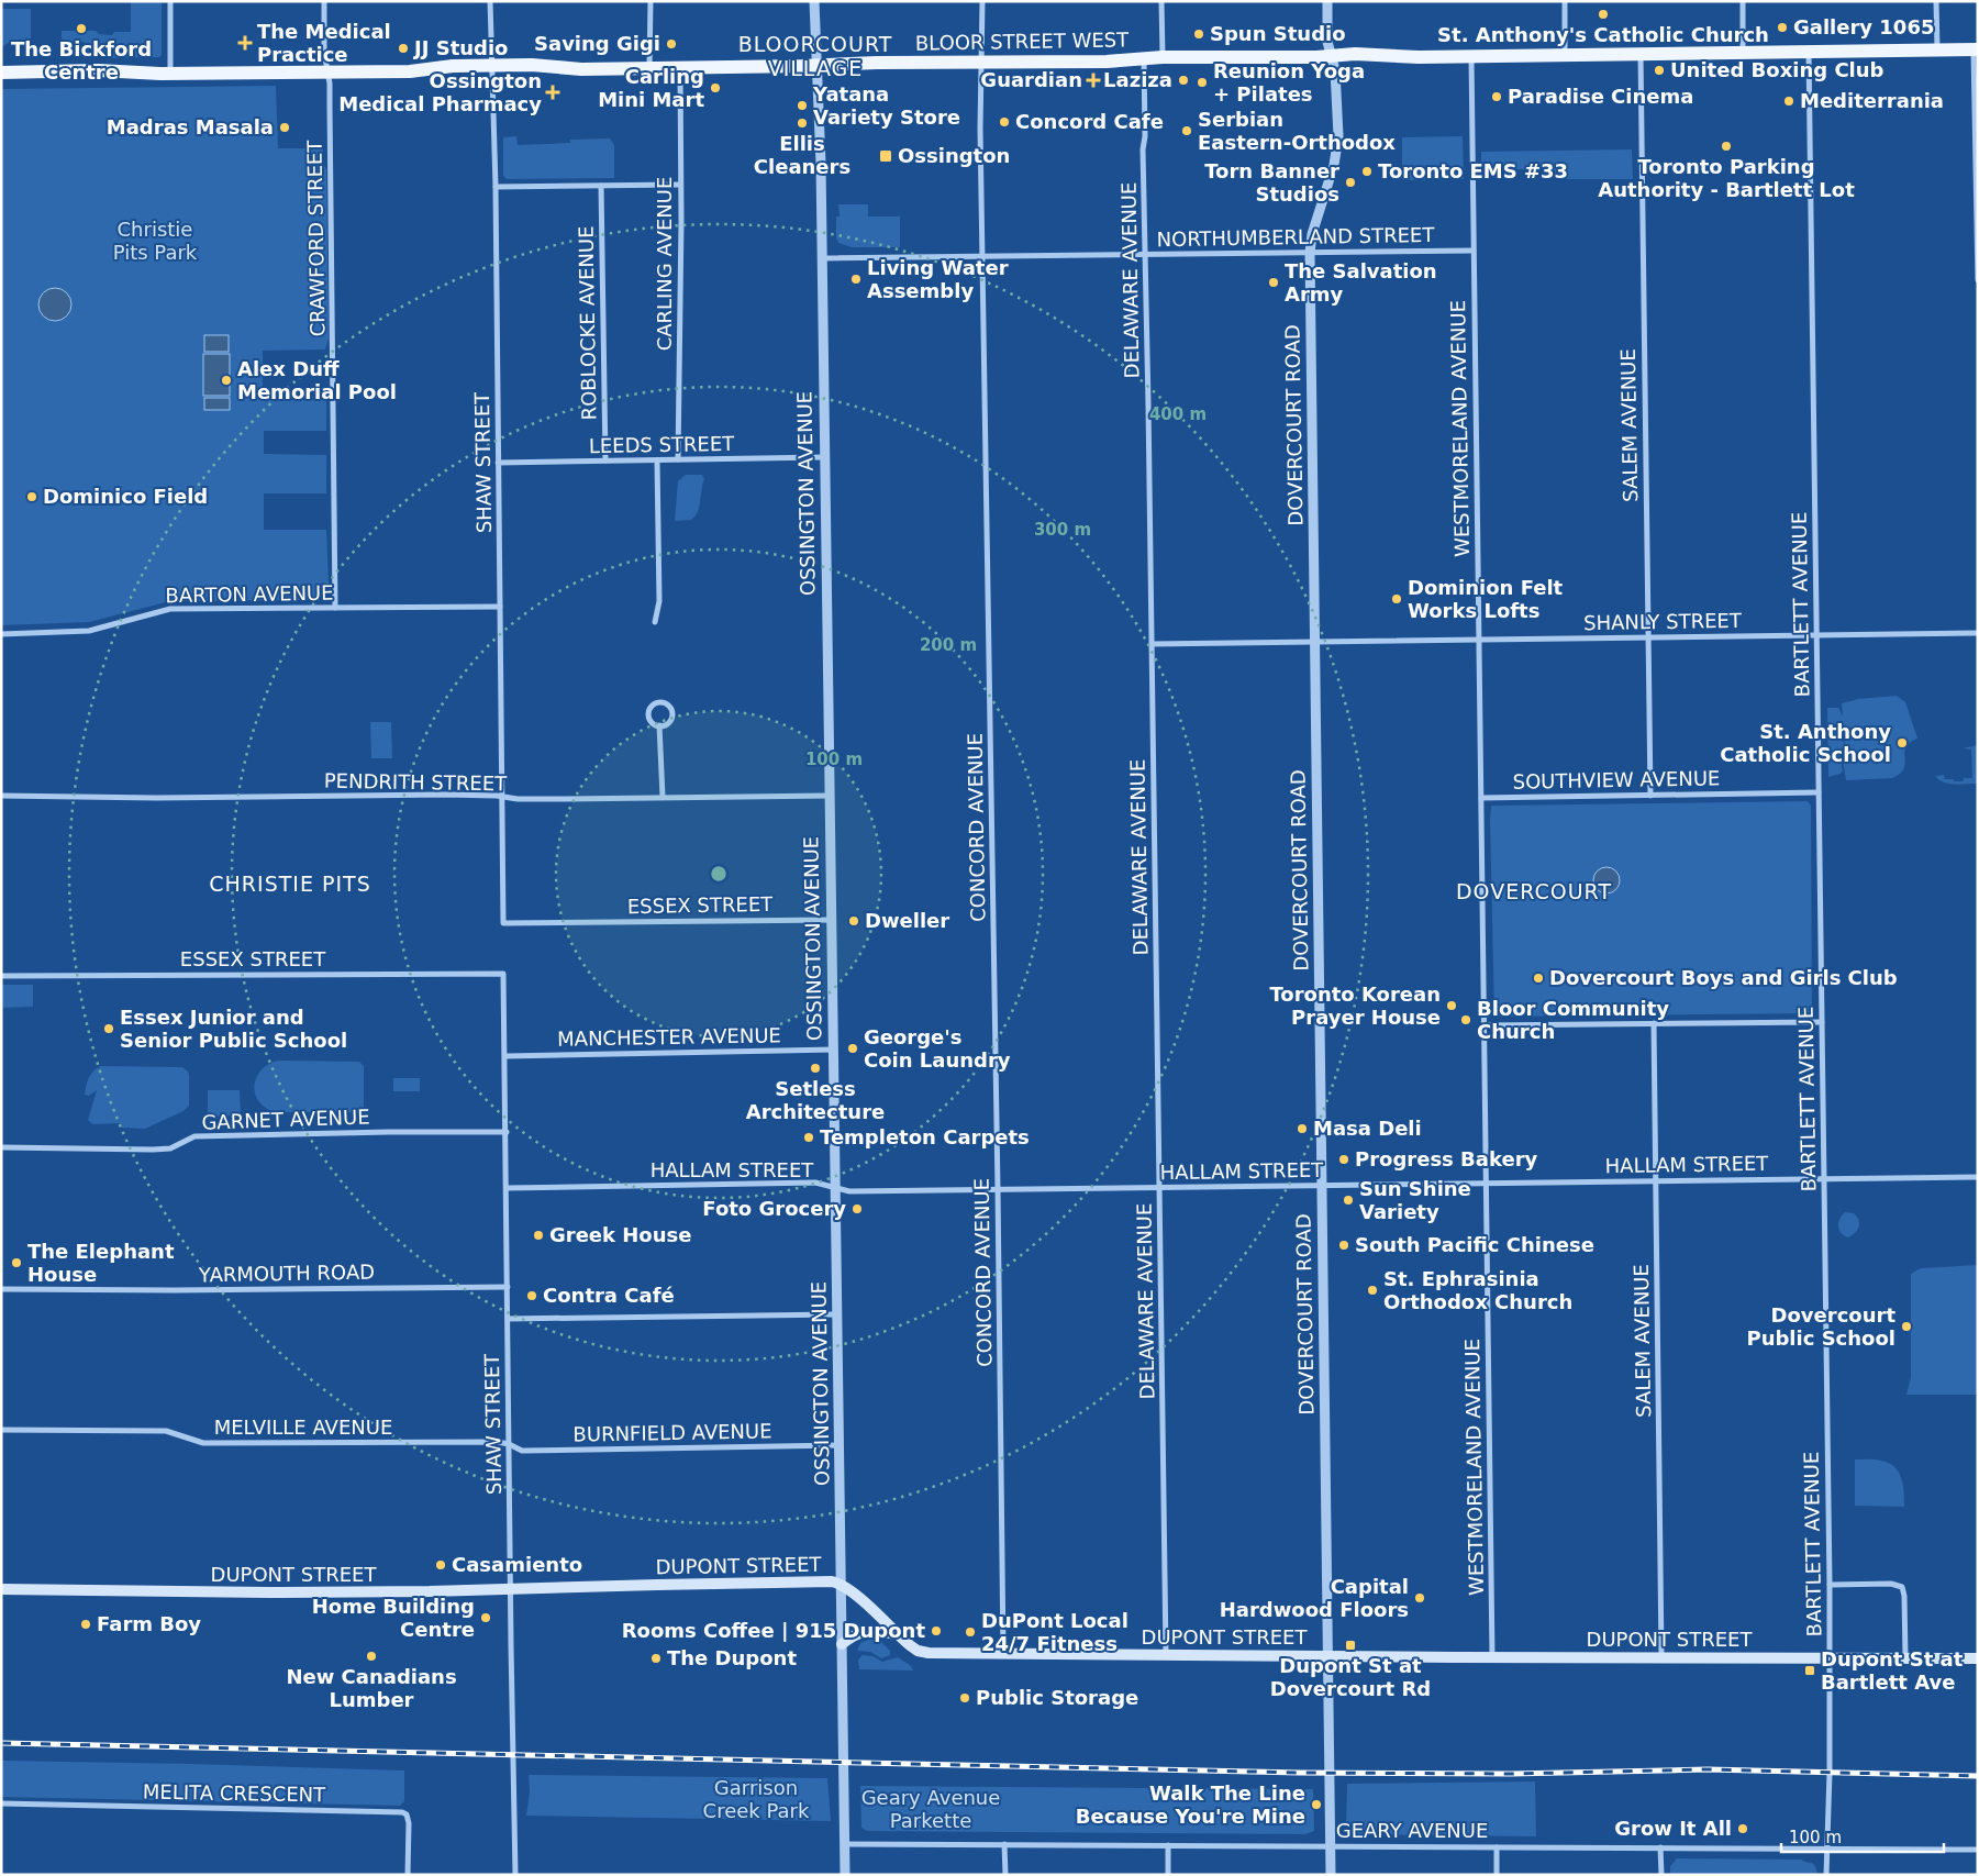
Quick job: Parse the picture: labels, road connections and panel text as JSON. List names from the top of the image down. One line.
{"streets":{"main road":["BLOOR STREET WEST","DUPONT STREET"],"street":["NORTHUMBERLAND STREET","CRAWFORD STREET","CARLING AVENUE","DELAWARE AVENUE","ROBLOCKE AVENUE","DOVERCOURT ROAD","SALEM AVENUE","WESTMORELAND AVENUE","LEEDS STREET","SHAW STREET","OSSINGTON AVENUE","BARTON AVENUE","BARTLETT AVENUE","SHANLY STREET","SOUTHVIEW AVENUE","PENDRITH STREET","CONCORD AVENUE","ESSEX STREET","MANCHESTER AVENUE","GARNET AVENUE","HALLAM STREET","YARMOUTH ROAD","MELVILLE AVENUE","BURNFIELD AVENUE","MELITA CRESCENT","GEARY AVENUE"]},"crossings":[["BLOOR STREET WEST","CRAWFORD STREET"],["BLOOR STREET WEST","CARLING AVENUE"],["BLOOR STREET WEST","DELAWARE AVENUE"],["BLOOR STREET WEST","DOVERCOURT ROAD"],["BLOOR STREET WEST","SALEM AVENUE"],["BLOOR STREET WEST","WESTMORELAND AVENUE"],["BLOOR STREET WEST","SHAW STREET"],["BLOOR STREET WEST","OSSINGTON AVENUE"],["BLOOR STREET WEST","BARTLETT AVENUE"],["BLOOR STREET WEST","CONCORD AVENUE"],["NORTHUMBERLAND STREET","DELAWARE AVENUE"],["NORTHUMBERLAND STREET","DOVERCOURT ROAD"],["NORTHUMBERLAND STREET","WESTMORELAND AVENUE"],["NORTHUMBERLAND STREET","OSSINGTON AVENUE"],["NORTHUMBERLAND STREET","CONCORD AVENUE"],["CRAWFORD STREET","BARTON AVENUE"],["CARLING AVENUE","LEEDS STREET"],["DELAWARE AVENUE","SHANLY STREET"],["DELAWARE AVENUE","HALLAM STREET"],["DELAWARE AVENUE","DUPONT STREET"],["ROBLOCKE AVENUE","LEEDS STREET"],["DOVERCOURT ROAD","SHANLY STREET"],["DOVERCOURT ROAD","HALLAM STREET"],["DOVERCOURT ROAD","DUPONT STREET"],["DOVERCOURT ROAD","GEARY AVENUE"],["SALEM AVENUE","SHANLY STREET"],["SALEM AVENUE","SOUTHVIEW AVENUE"],["SALEM AVENUE","HALLAM STREET"],["SALEM AVENUE","DUPONT STREET"],["WESTMORELAND AVENUE","SHANLY STREET"],["WESTMORELAND AVENUE","SOUTHVIEW AVENUE"],["WESTMORELAND AVENUE","HALLAM STREET"],["WESTMORELAND AVENUE","DUPONT STREET"],["LEEDS STREET","SHAW STREET"],["LEEDS STREET","OSSINGTON AVENUE"],["SHAW STREET","BARTON AVENUE"],["SHAW STREET","PENDRITH STREET"],["SHAW STREET","ESSEX STREET"],["SHAW STREET","MANCHESTER AVENUE"],["SHAW STREET","GARNET AVENUE"],["SHAW STREET","HALLAM STREET"],["SHAW STREET","YARMOUTH ROAD"],["SHAW STREET","MELVILLE AVENUE"],["SHAW STREET","BURNFIELD AVENUE"],["SHAW STREET","DUPONT STREET"],["OSSINGTON AVENUE","PENDRITH STREET"],["OSSINGTON AVENUE","ESSEX STREET"],["OSSINGTON AVENUE","MANCHESTER AVENUE"],["OSSINGTON AVENUE","HALLAM STREET"],["OSSINGTON AVENUE","BURNFIELD AVENUE"],["OSSINGTON AVENUE","DUPONT STREET"],["OSSINGTON AVENUE","GEARY AVENUE"],["BARTLETT AVENUE","SHANLY STREET"],["BARTLETT AVENUE","SOUTHVIEW AVENUE"],["BARTLETT AVENUE","HALLAM STREET"],["BARTLETT AVENUE","DUPONT STREET"],["BARTLETT AVENUE","GEARY AVENUE"],["CONCORD AVENUE","HALLAM STREET"],["CONCORD AVENUE","DUPONT STREET"],["MELVILLE AVENUE","BURNFIELD AVENUE"]],"districts":["BLOORCOURT VILLAGE","CHRISTIE PITS","DOVERCOURT"],"parks":["Christie Pits Park","Garrison Creek Park","Geary Avenue Parkette"],"places":{"other":["St. Anthony's Catholic Church","Gallery 1065","The Bickford Centre","Spun Studio","Saving Gigi","JJ Studio","United Boxing Club","Laziza","Reunion Yoga + Pilates","Carling Mini Mart","Paradise Cinema","Mediterrania","Yatana Variety Store","Concord Cafe","Ellis Cleaners","Madras Masala","Serbian Eastern-Orthodox","Toronto Parking Authority - Bartlett Lot","Toronto EMS #33","Torn Banner Studios","Living Water Assembly","The Salvation Army","Alex Duff Memorial Pool","Dominico Field","Dominion Felt Works Lofts","St. Anthony Catholic School","Dweller","Dovercourt Boys and Girls Club","Toronto Korean Prayer House","Bloor Community Church","Essex Junior and Senior Public School","George's Coin Laundry","Setless Architecture","Masa Deli","Templeton Carpets","Progress Bakery","Sun Shine Variety","Foto Grocery","Greek House","South Pacific Chinese","The Elephant House","St. Ephrasinia Orthodox Church","Contra Café","Dovercourt Public School","Casamiento","Capital Hardwood Floors","Home Building Centre","Farm Boy","Rooms Coffee | 915 Dupont","DuPont Local 24/7 Fitness","New Canadians Lumber","The Dupont","Public Storage","Walk The Line Because You're Mine","Grow It All"],"health":["The Medical Practice","Guardian","Ossington Medical Pharmacy"],"transit":["Ossington","Dupont St at Dovercourt Rd","Dupont St at Bartlett Ave"]},"scale_bar":"100 m","rings":["400 m","300 m","200 m","100 m"]}
